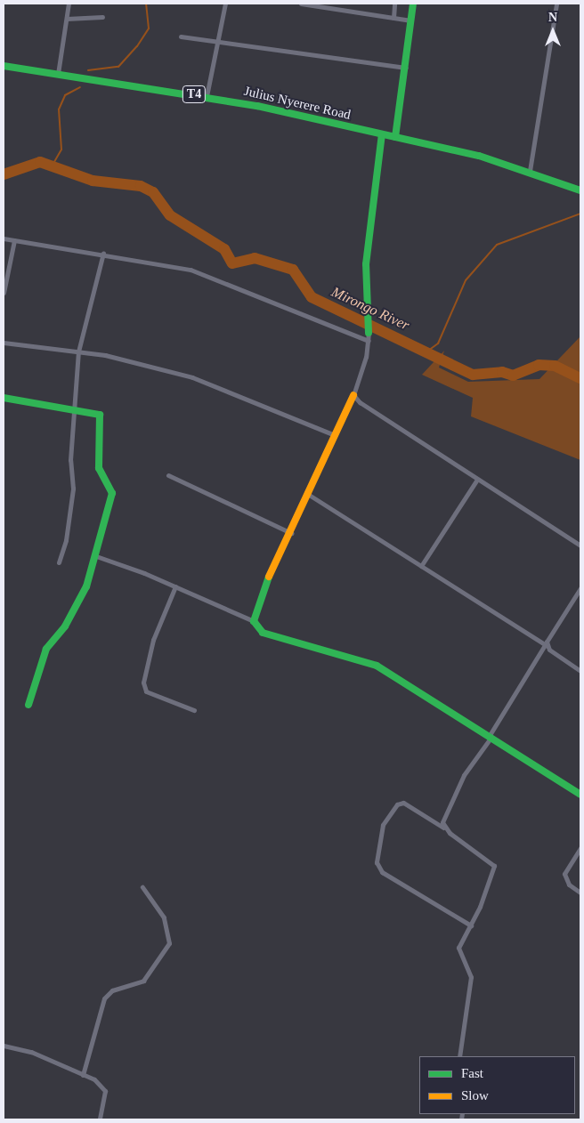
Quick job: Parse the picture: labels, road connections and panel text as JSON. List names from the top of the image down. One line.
{"streets":{"main road":["T4","Julius Nyerere Road"]},"water":["Mirongo River"],"legend":["Fast","Slow"],"north":"top"}
